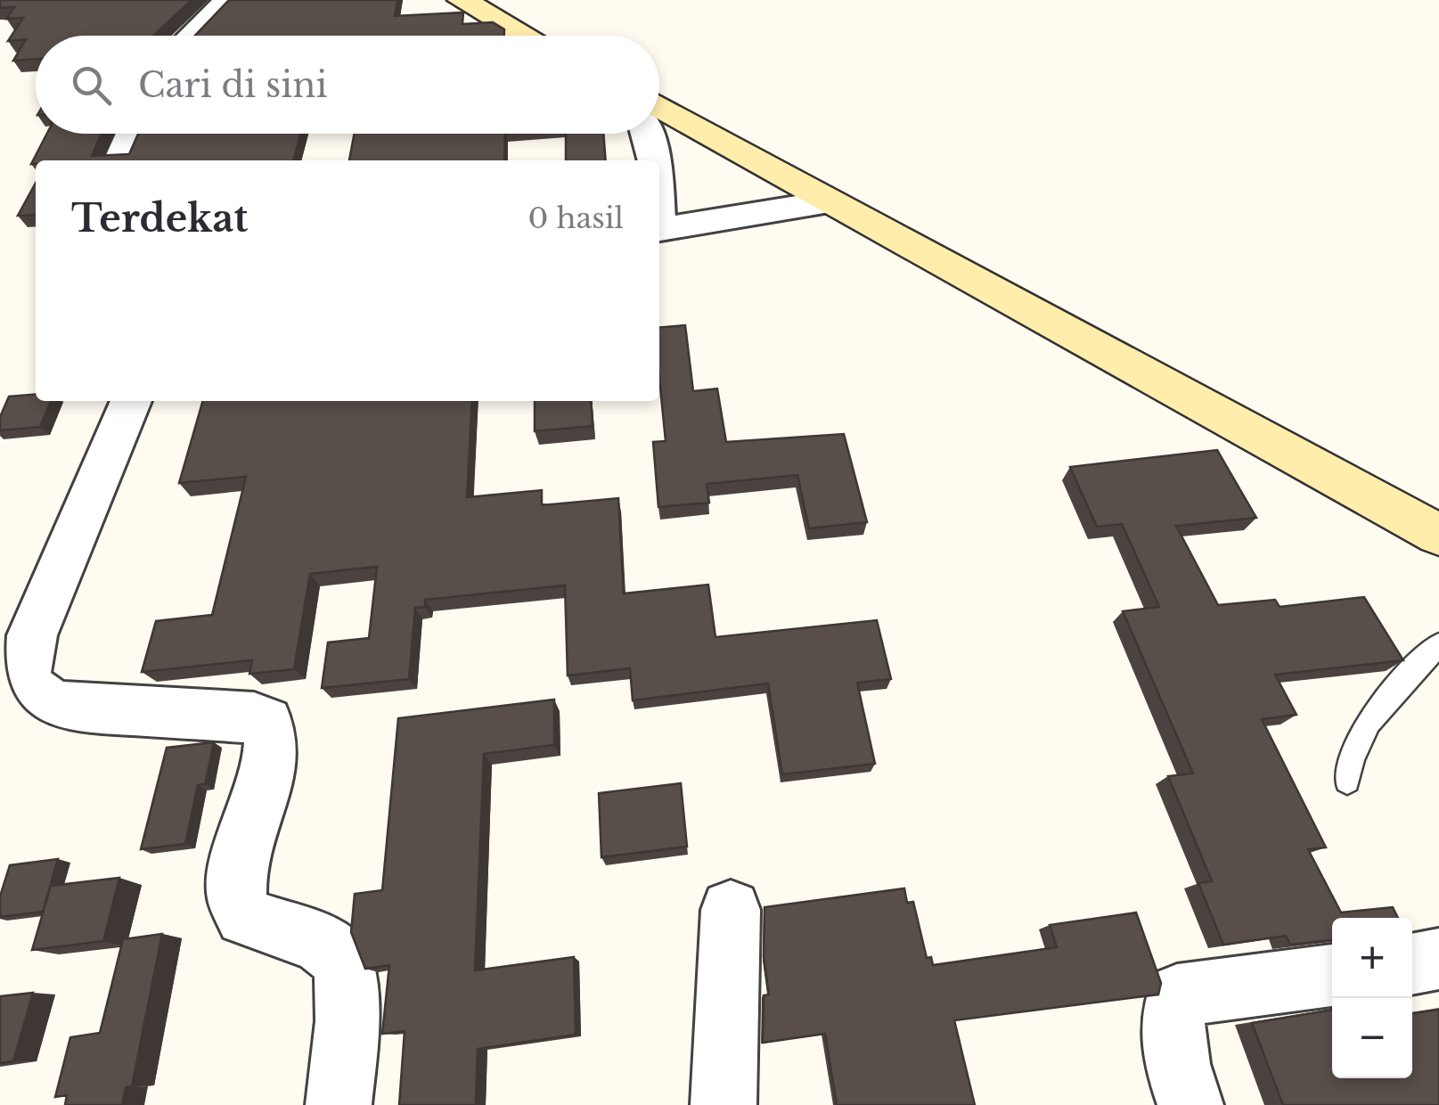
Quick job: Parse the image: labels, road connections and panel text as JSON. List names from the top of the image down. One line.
{"page":{"search":"Cari di sini","heading":["Terdekat","0 hasil"],"map_buttons":["+","−"]}}
